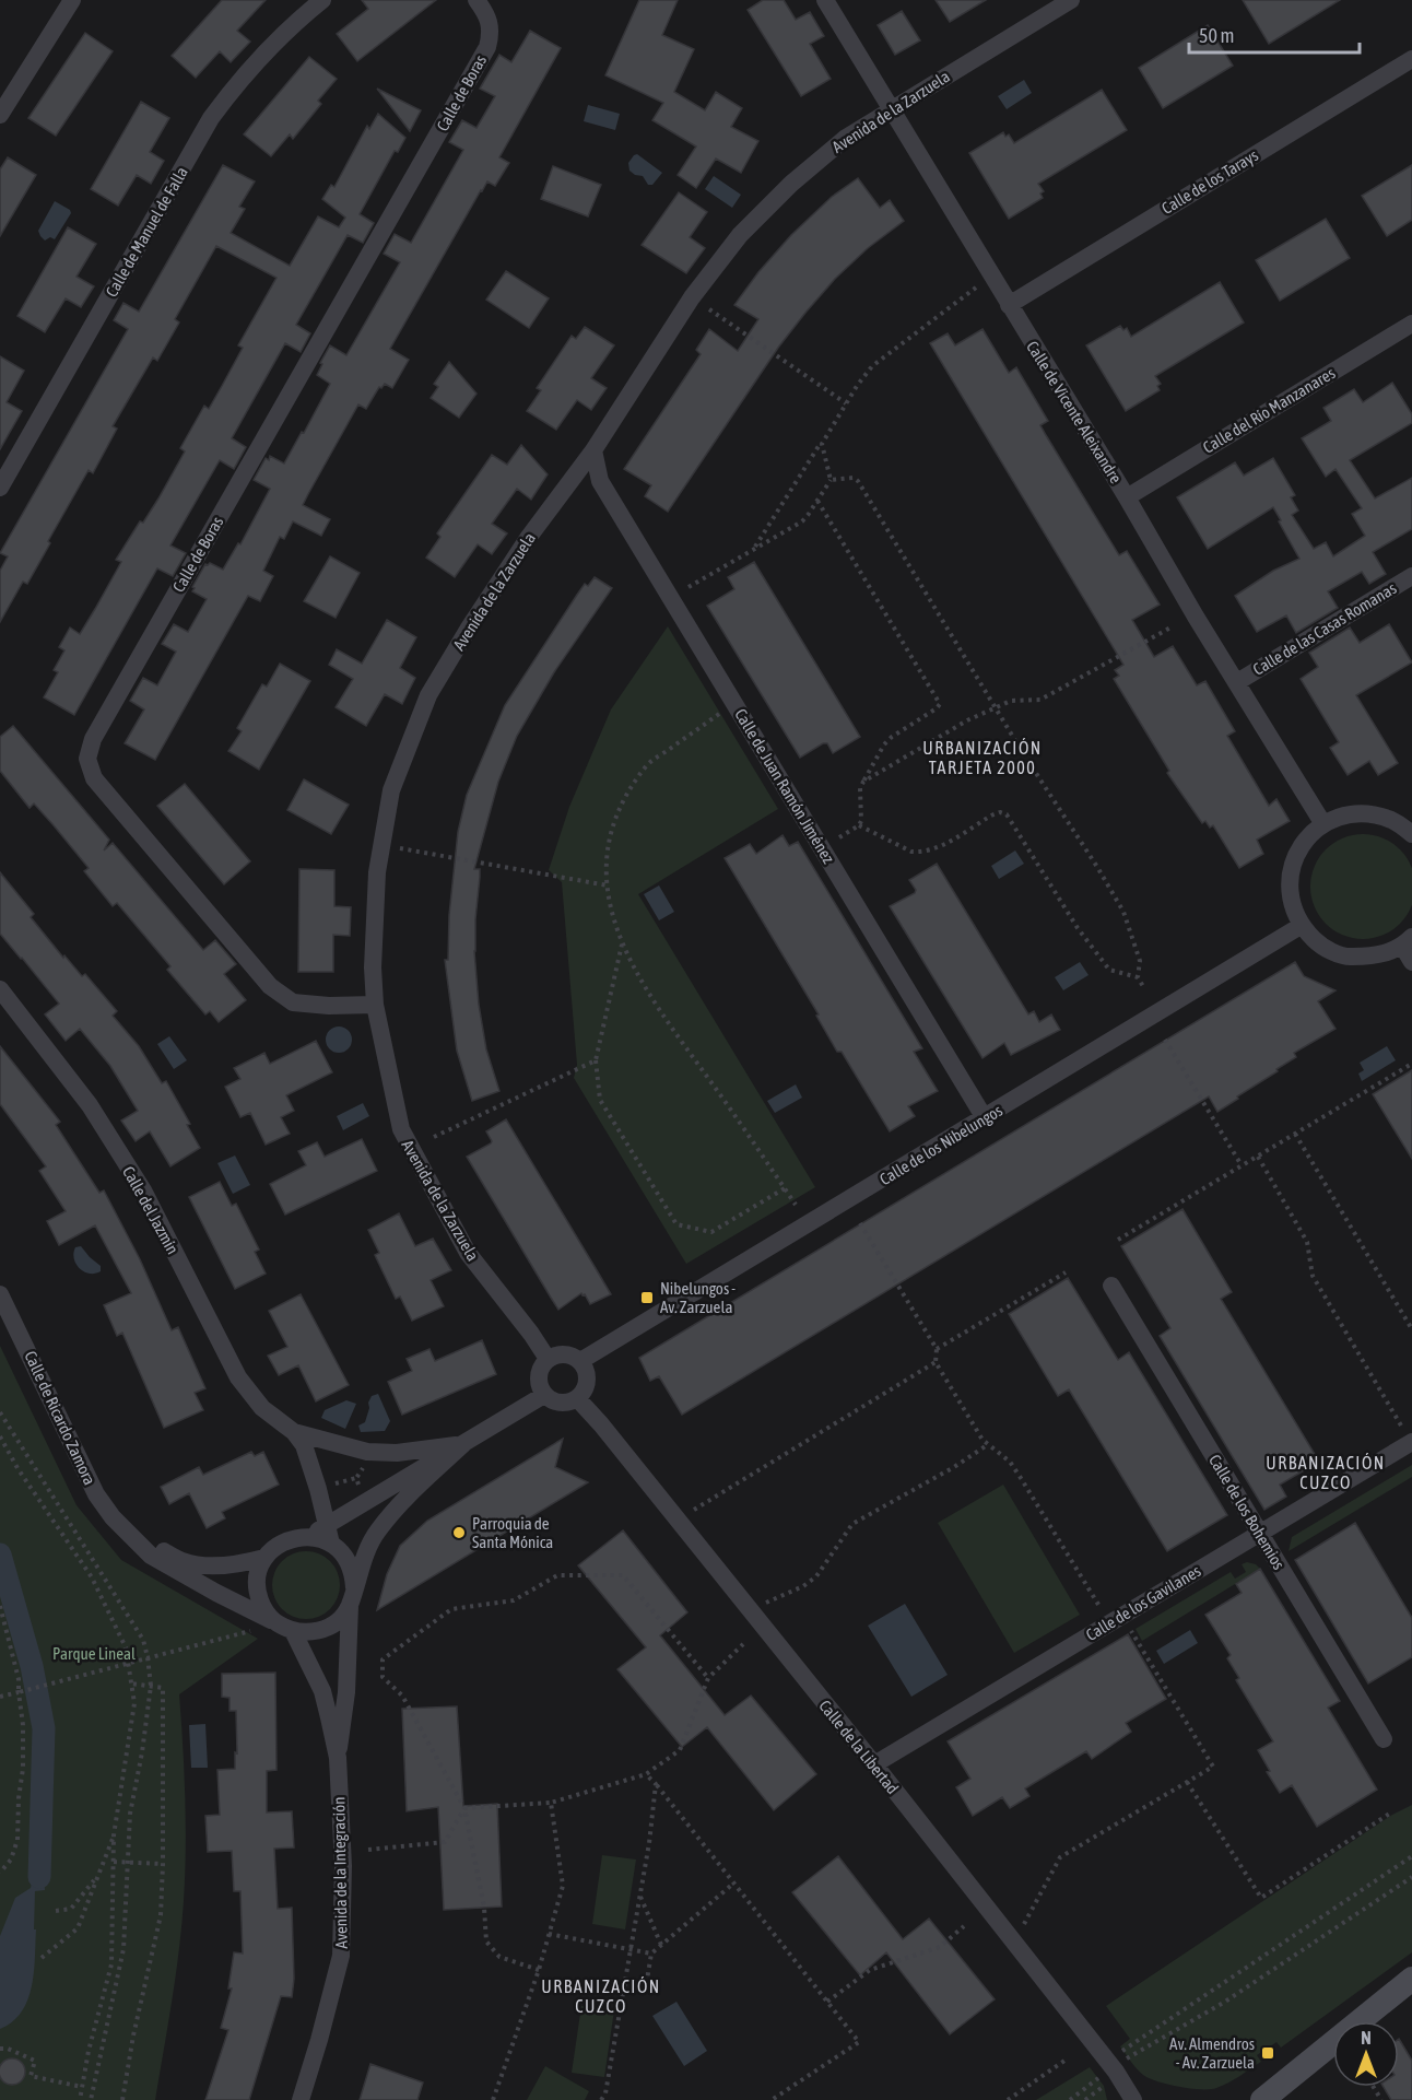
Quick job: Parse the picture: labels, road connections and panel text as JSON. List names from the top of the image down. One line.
{"streets":{"street":["Calle de Boras","Avenida de la Zarzuela","Calle de los Tarays","Calle de Manuel de Falla","Calle del Río Manzanares","Calle de Vicente Aleixandre","Calle de las Casas Romanas","Calle de Juan Ramón Jiménez","Calle de los Nibelungos","Calle del Jazmín","Calle de Ricardo Zamora","Calle de los Bohemios","Calle de los Gavilanes","Calle de la Libertad","Avenida de la Integración"]},"crossings":[["Calle de Boras","Avenida de la Zarzuela"],["Avenida de la Zarzuela","Calle de Vicente Aleixandre"],["Avenida de la Zarzuela","Calle de Juan Ramón Jiménez"],["Avenida de la Zarzuela","Calle de los Nibelungos"],["Avenida de la Zarzuela","Calle del Jazmín"],["Avenida de la Zarzuela","Calle de la Libertad"],["Calle de los Tarays","Calle de Vicente Aleixandre"],["Calle del Río Manzanares","Calle de Vicente Aleixandre"],["Calle de Vicente Aleixandre","Calle de las Casas Romanas"],["Calle de Juan Ramón Jiménez","Calle de los Nibelungos"],["Calle de los Nibelungos","Calle del Jazmín"],["Calle de los Nibelungos","Calle de la Libertad"],["Calle del Jazmín","Calle de Ricardo Zamora"],["Calle del Jazmín","Calle de la Libertad"],["Calle del Jazmín","Avenida de la Integración"],["Calle de Ricardo Zamora","Avenida de la Integración"],["Calle de los Bohemios","Calle de los Gavilanes"],["Calle de los Gavilanes","Calle de la Libertad"]],"districts":["URBANIZACIÓN TARJETA 2000","URBANIZACIÓN CUZCO","URBANIZACIÓN CUZCO"],"parks":["Parque Lineal"],"places":{"transit":["Nibelungos - Av. Zarzuela","Av. Almendros - Av. Zarzuela"],"other":["Parroquia de Santa Mónica"]},"scale_bar":"50 m","north":"top"}
